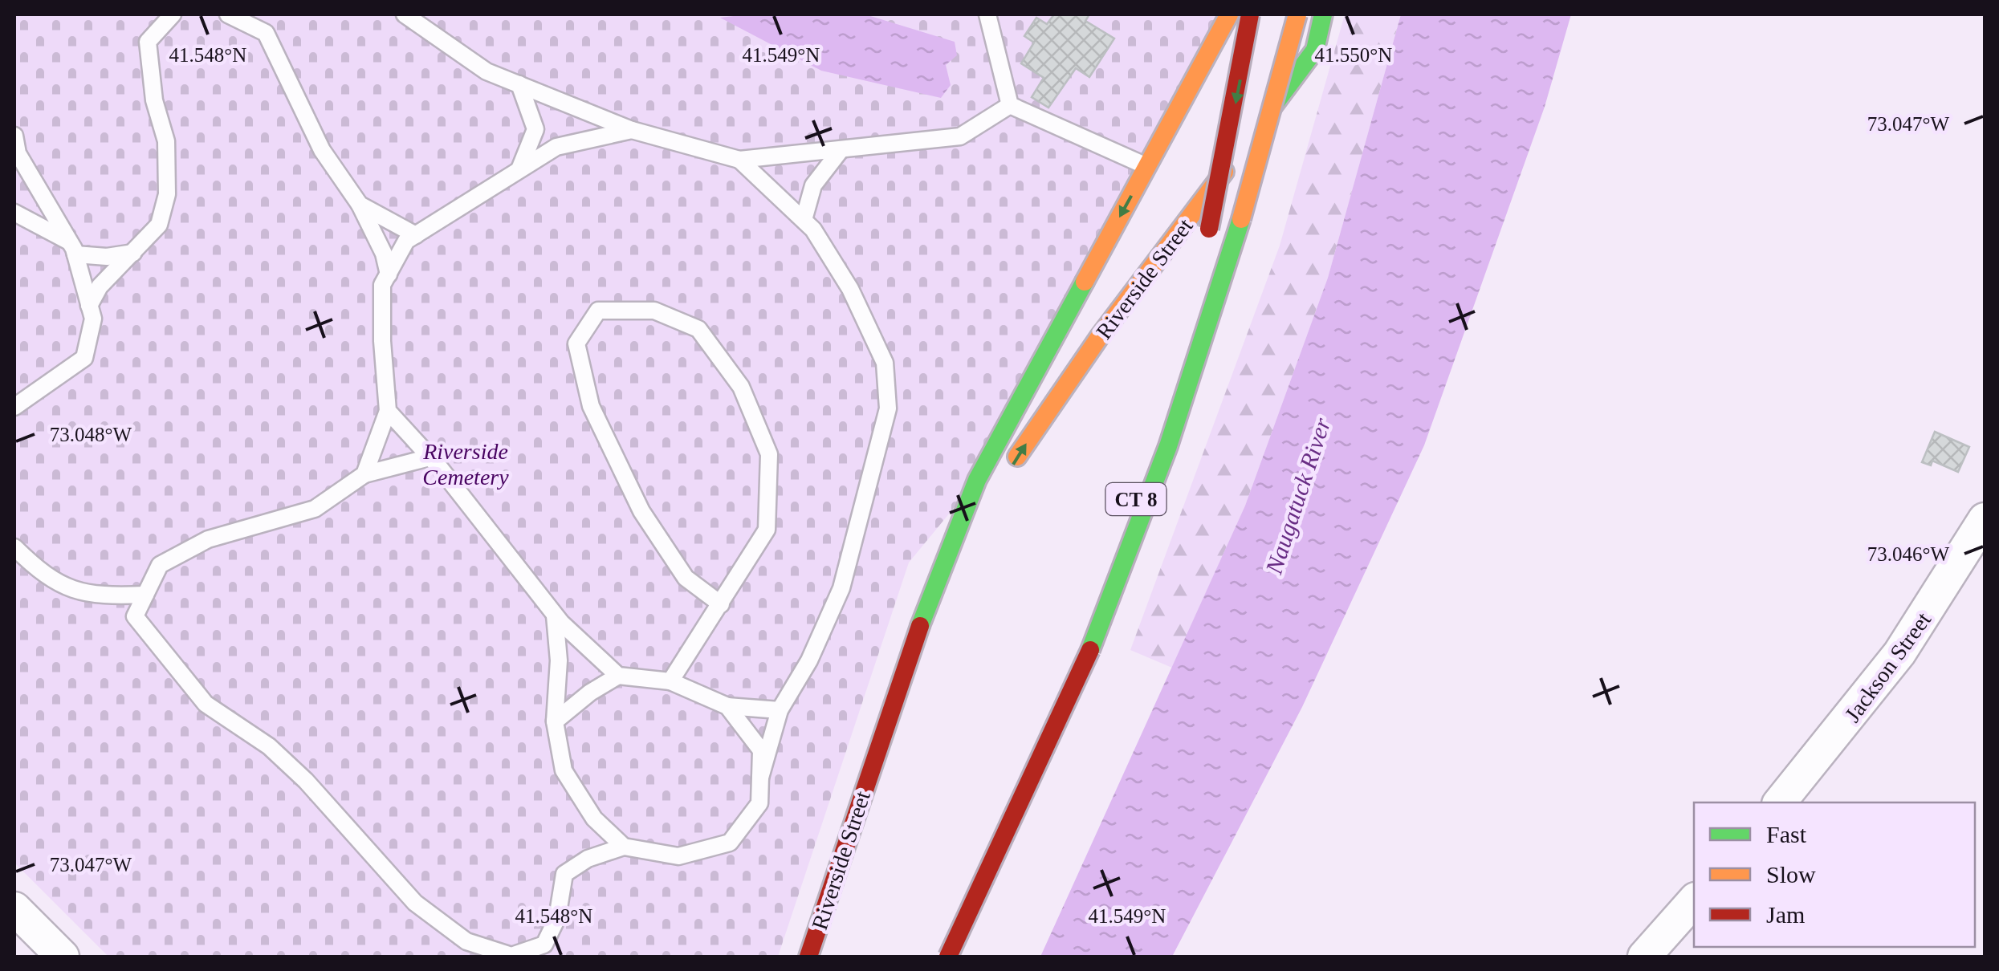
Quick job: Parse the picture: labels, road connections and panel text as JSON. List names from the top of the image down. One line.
{"streets":{"main road":["Riverside Street","CT 8"],"street":["Jackson Street"]},"water":["Naugatuck River"],"parks":["Riverside Cemetery"],"legend":["Fast","Slow","Jam"],"coordinates":["41.548°N","41.549°N","41.550°N","73.047°W","73.048°W","73.046°W"]}
